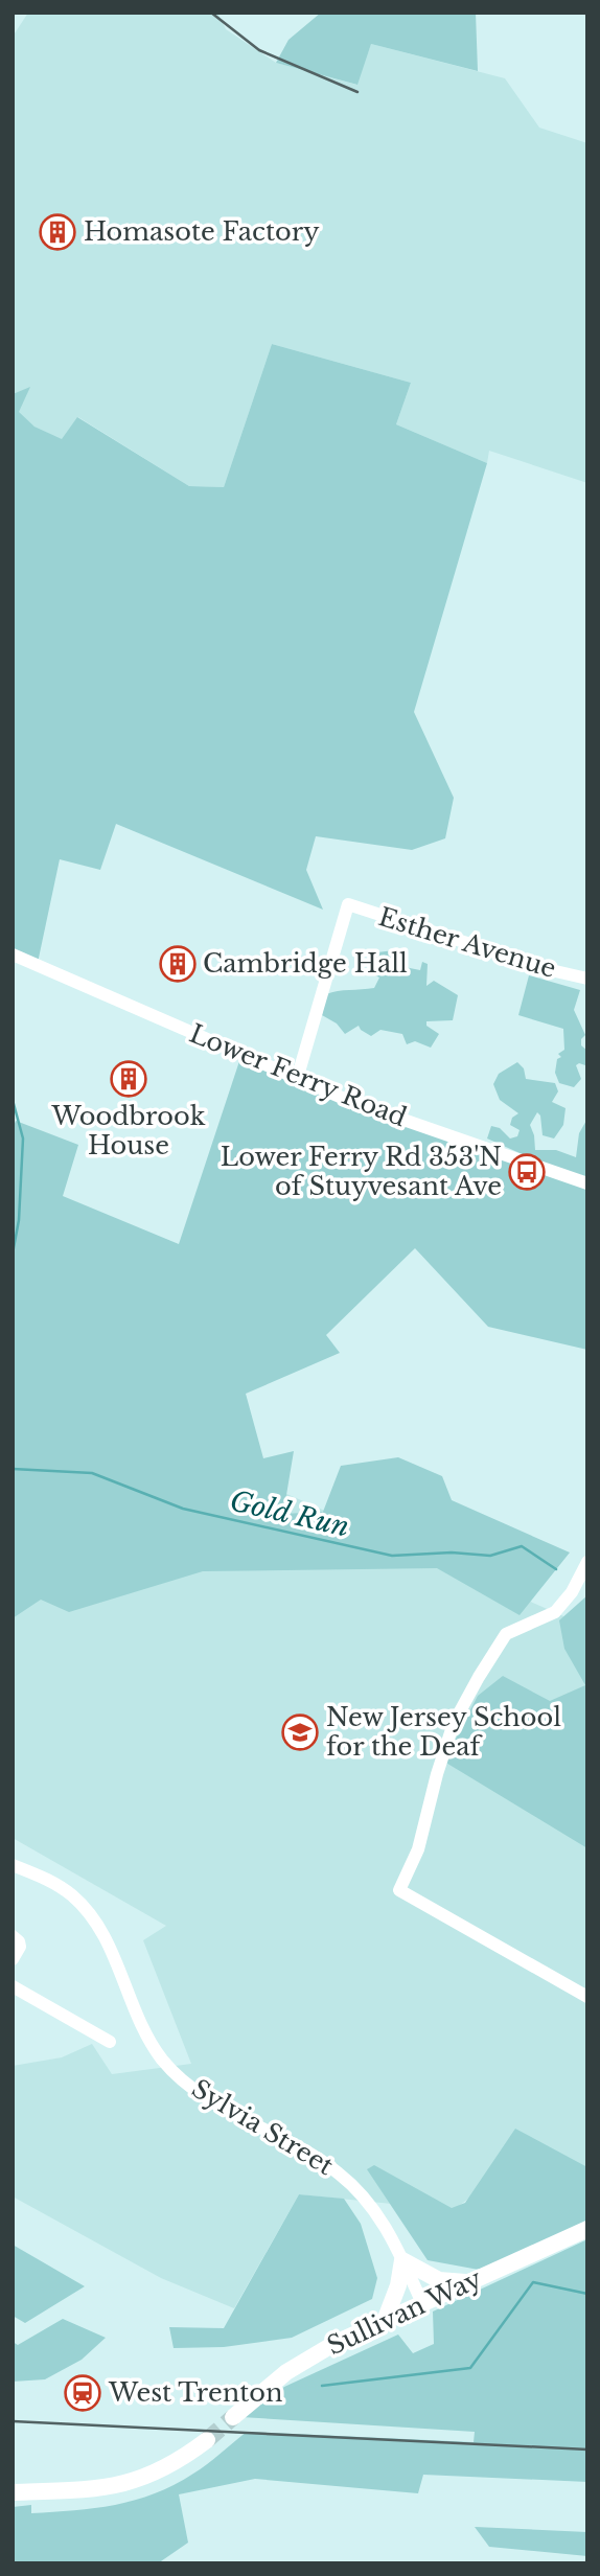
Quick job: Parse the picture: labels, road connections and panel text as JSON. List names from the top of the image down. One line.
{"streets":{"main road":["Sullivan Way"],"street":["Esther Avenue","Lower Ferry Road","Sylvia Street"]},"crossings":[["Esther Avenue","Lower Ferry Road"],["Sylvia Street","Sullivan Way"]],"water":["Gold Run"],"places":{"building":["Homasote Factory","Cambridge Hall","Woodbrook House"],"bus stop":["Lower Ferry Rd 353'N of Stuyvesant Ave"],"school or university":["New Jersey School for the Deaf"],"station":["West Trenton"]}}
